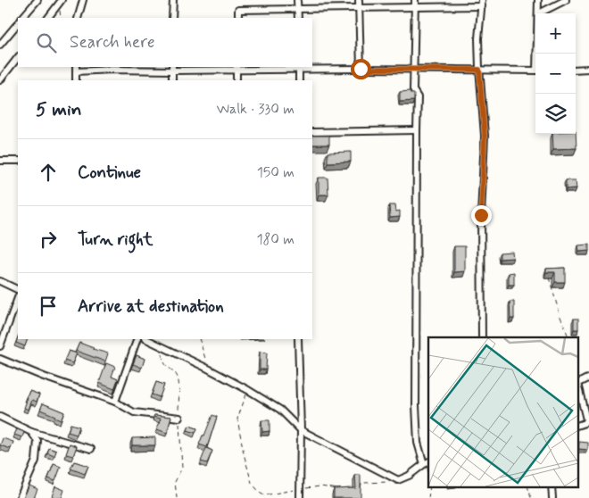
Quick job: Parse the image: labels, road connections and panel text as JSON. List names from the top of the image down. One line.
{"page":{"map_buttons":["+","−"],"search":"Search here","heading":["5 min","Walk · 330 m"],"list":[["Continue","150 m"],["Turn right","180 m"],"Arrive at destination"]}}
